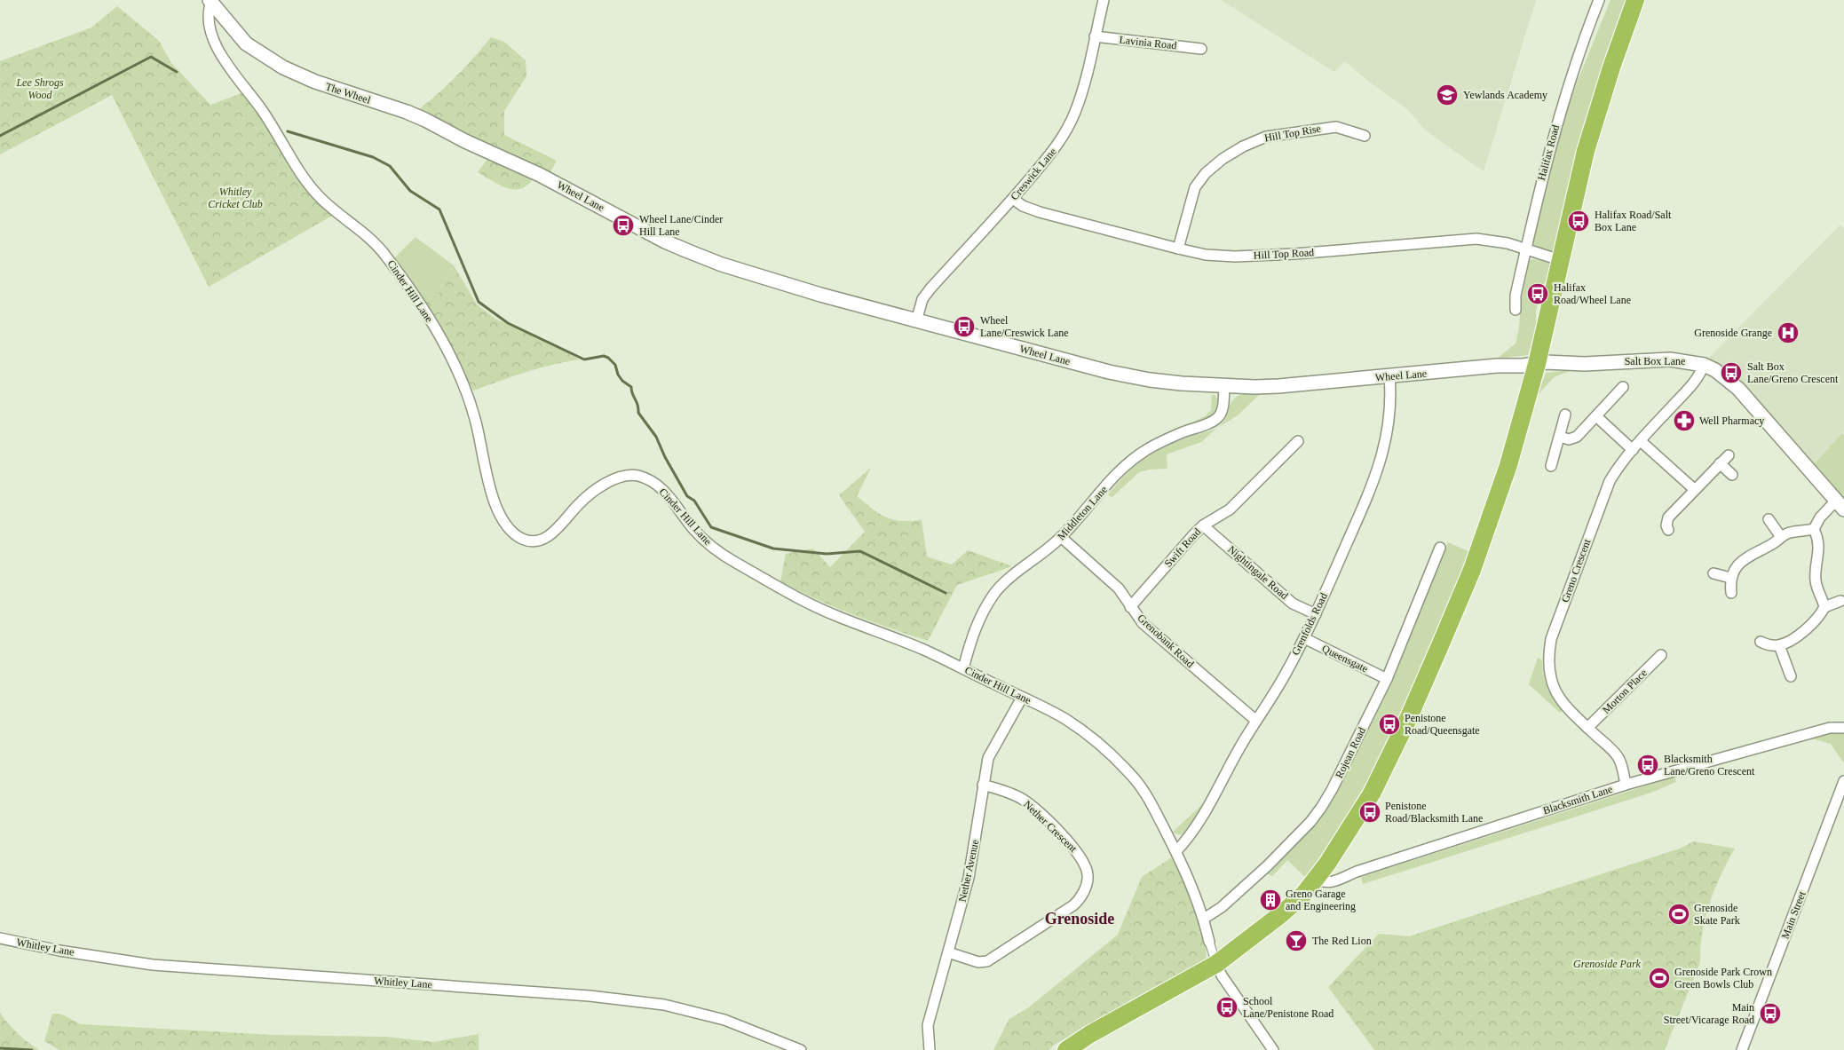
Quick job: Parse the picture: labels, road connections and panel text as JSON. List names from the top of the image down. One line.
{"streets":{"street":["Lavinia Road","The Wheel","Hill Top Rise","Halifax Road","Creswick Lane","Wheel Lane","Hill Top Road","Cinder Hill Lane","Salt Box Lane","Middleton Lane","Swift Road","Greno Crescent","Nightingale Road","Grenfolds Road","Grenobank Road","Queensgate","Morton Place","Rojean Road","Blacksmith Lane","Nether Crescent","Nether Avenue","Main Street","Whitley Lane"]},"crossings":[["Lavinia Road","Creswick Lane"],["The Wheel","Wheel Lane"],["The Wheel","Cinder Hill Lane"],["Hill Top Rise","Hill Top Road"],["Halifax Road","Hill Top Road"],["Creswick Lane","Wheel Lane"],["Creswick Lane","Hill Top Road"],["Wheel Lane","Salt Box Lane"],["Wheel Lane","Middleton Lane"],["Wheel Lane","Grenfolds Road"],["Cinder Hill Lane","Middleton Lane"],["Cinder Hill Lane","Grenfolds Road"],["Cinder Hill Lane","Rojean Road"],["Cinder Hill Lane","Nether Avenue"],["Salt Box Lane","Greno Crescent"],["Middleton Lane","Grenobank Road"],["Swift Road","Nightingale Road"],["Swift Road","Grenobank Road"],["Greno Crescent","Morton Place"],["Greno Crescent","Blacksmith Lane"],["Nightingale Road","Grenfolds Road"],["Grenfolds Road","Grenobank Road"],["Grenfolds Road","Queensgate"],["Queensgate","Rojean Road"],["Nether Crescent","Nether Avenue"]],"districts":["Grenoside"],"parks":["Lee Shrogs Wood","Whitley Cricket Club","Grenoside Park"],"places":{"school or university":["Yewlands Academy"],"bus stop":["Halifax Road/Salt Box Lane","Wheel Lane/Cinder Hill Lane","Halifax Road/Wheel Lane","Wheel Lane/Creswick Lane","Salt Box Lane/Greno Crescent","Penistone Road/Queensgate","Blacksmith Lane/Greno Crescent","Penistone Road/Blacksmith Lane","School Lane/Penistone Road","Main Street/Vicarage Road"],"hospital":["Grenoside Grange"],"pharmacy":["Well Pharmacy"],"building":["Greno Garage and Engineering"],"sports":["Grenoside Skate Park","Grenoside Park Crown Green Bowls Club"],"bar":["The Red Lion"]}}
